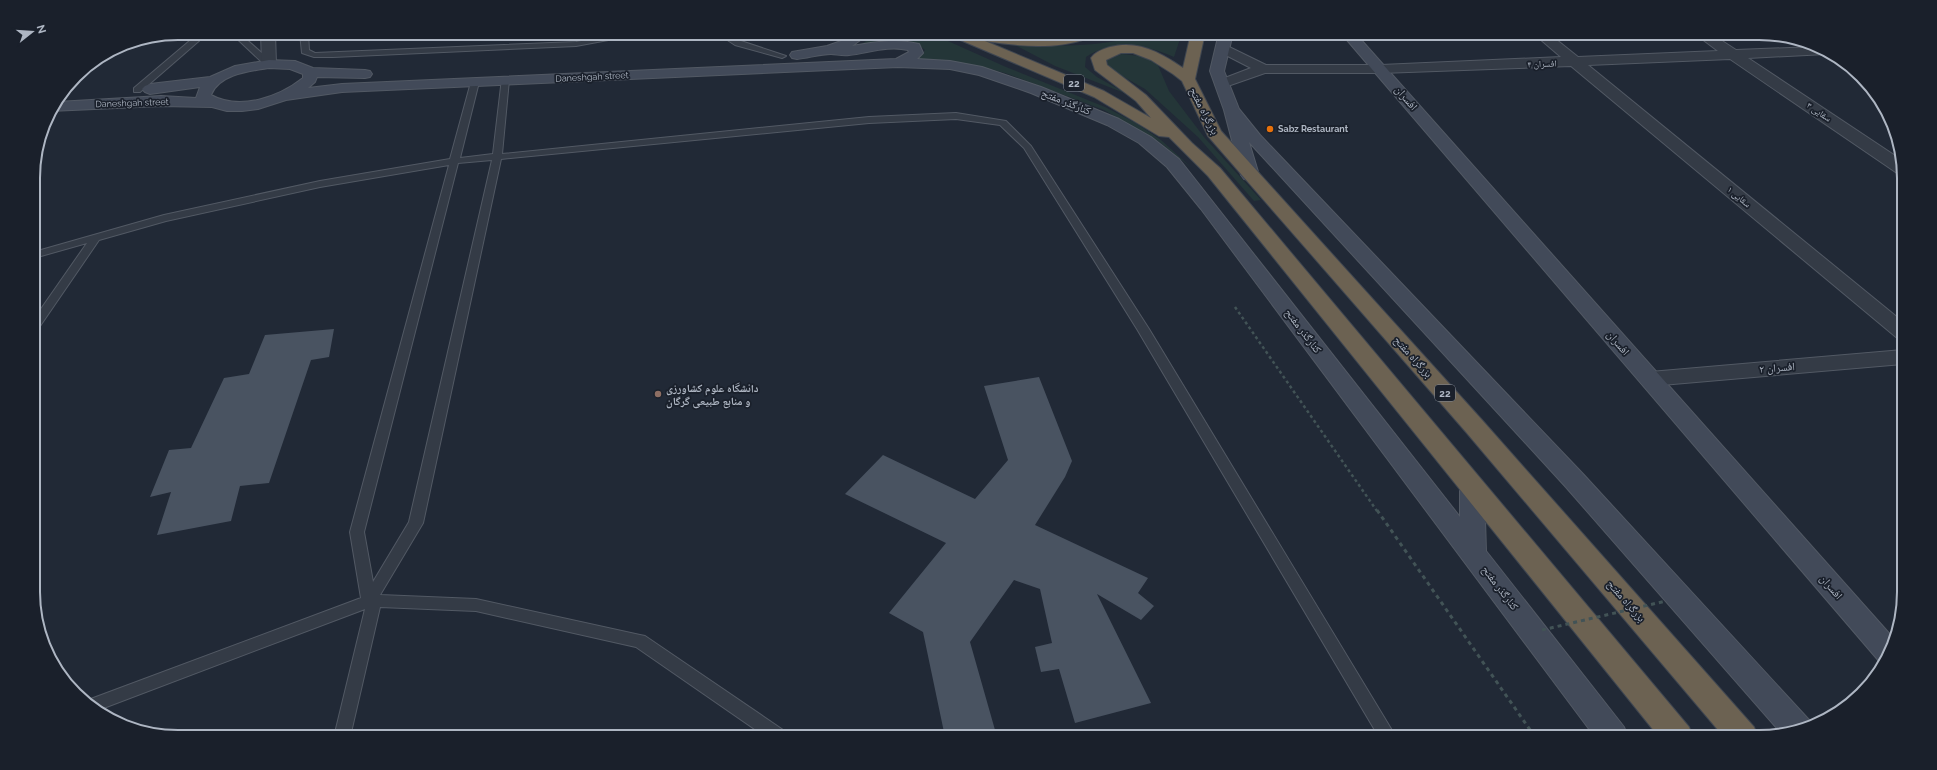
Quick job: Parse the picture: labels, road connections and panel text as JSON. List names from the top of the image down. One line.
{"streets":{"highway":["22","بزرگراه مفتح"],"main road":["Daneshgah street","افسران","کنارگذر مفتح"],"street":["افسران ۴","سقایی ۳","سقایی ۱","افسران ۲"]},"crossings":[["افسران ۴","افسران"],["افسران ۴","سقایی ۳"],["افسران ۴","سقایی ۱"],["Daneshgah street","کنارگذر مفتح"],["افسران","افسران ۲"]],"places":["Sabz Restaurant","دانشگاه علوم کشاورزی و منابع طبیعی گرگان"],"north":"right"}
